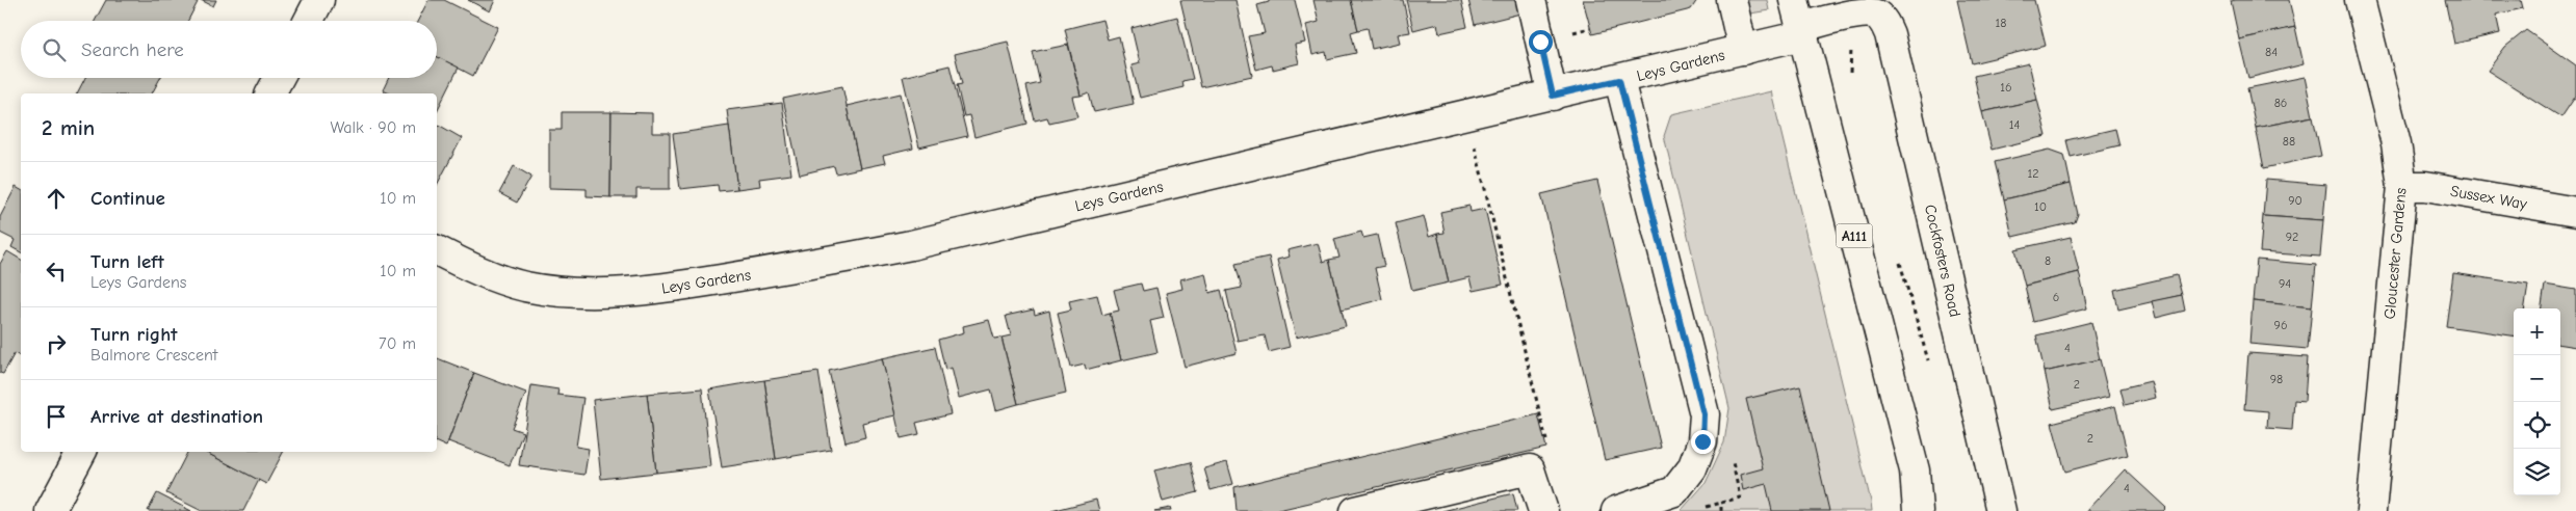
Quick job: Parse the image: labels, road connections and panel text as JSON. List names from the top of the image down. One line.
{"streets":{"street":["Leys Gardens","Sussex Way","A111","Gloucester Gardens","Cockfosters Road"]},"crossings":[["Leys Gardens","A111"],["Leys Gardens","Cockfosters Road"],["Sussex Way","Gloucester Gardens"],["A111","Cockfosters Road"]],"house_numbers":["18","84","16","86","14","88","12","90","10","92","8","94","6","96","4","98","2","2","4"],"page":{"search":"Search here","heading":["2 min","Walk · 90 m"],"list":[["Continue","10 m"],["Turn left","Leys Gardens","10 m"],["Turn right","Balmore Crescent","70 m"],"Arrive at destination"],"map_buttons":["+","−"]}}
